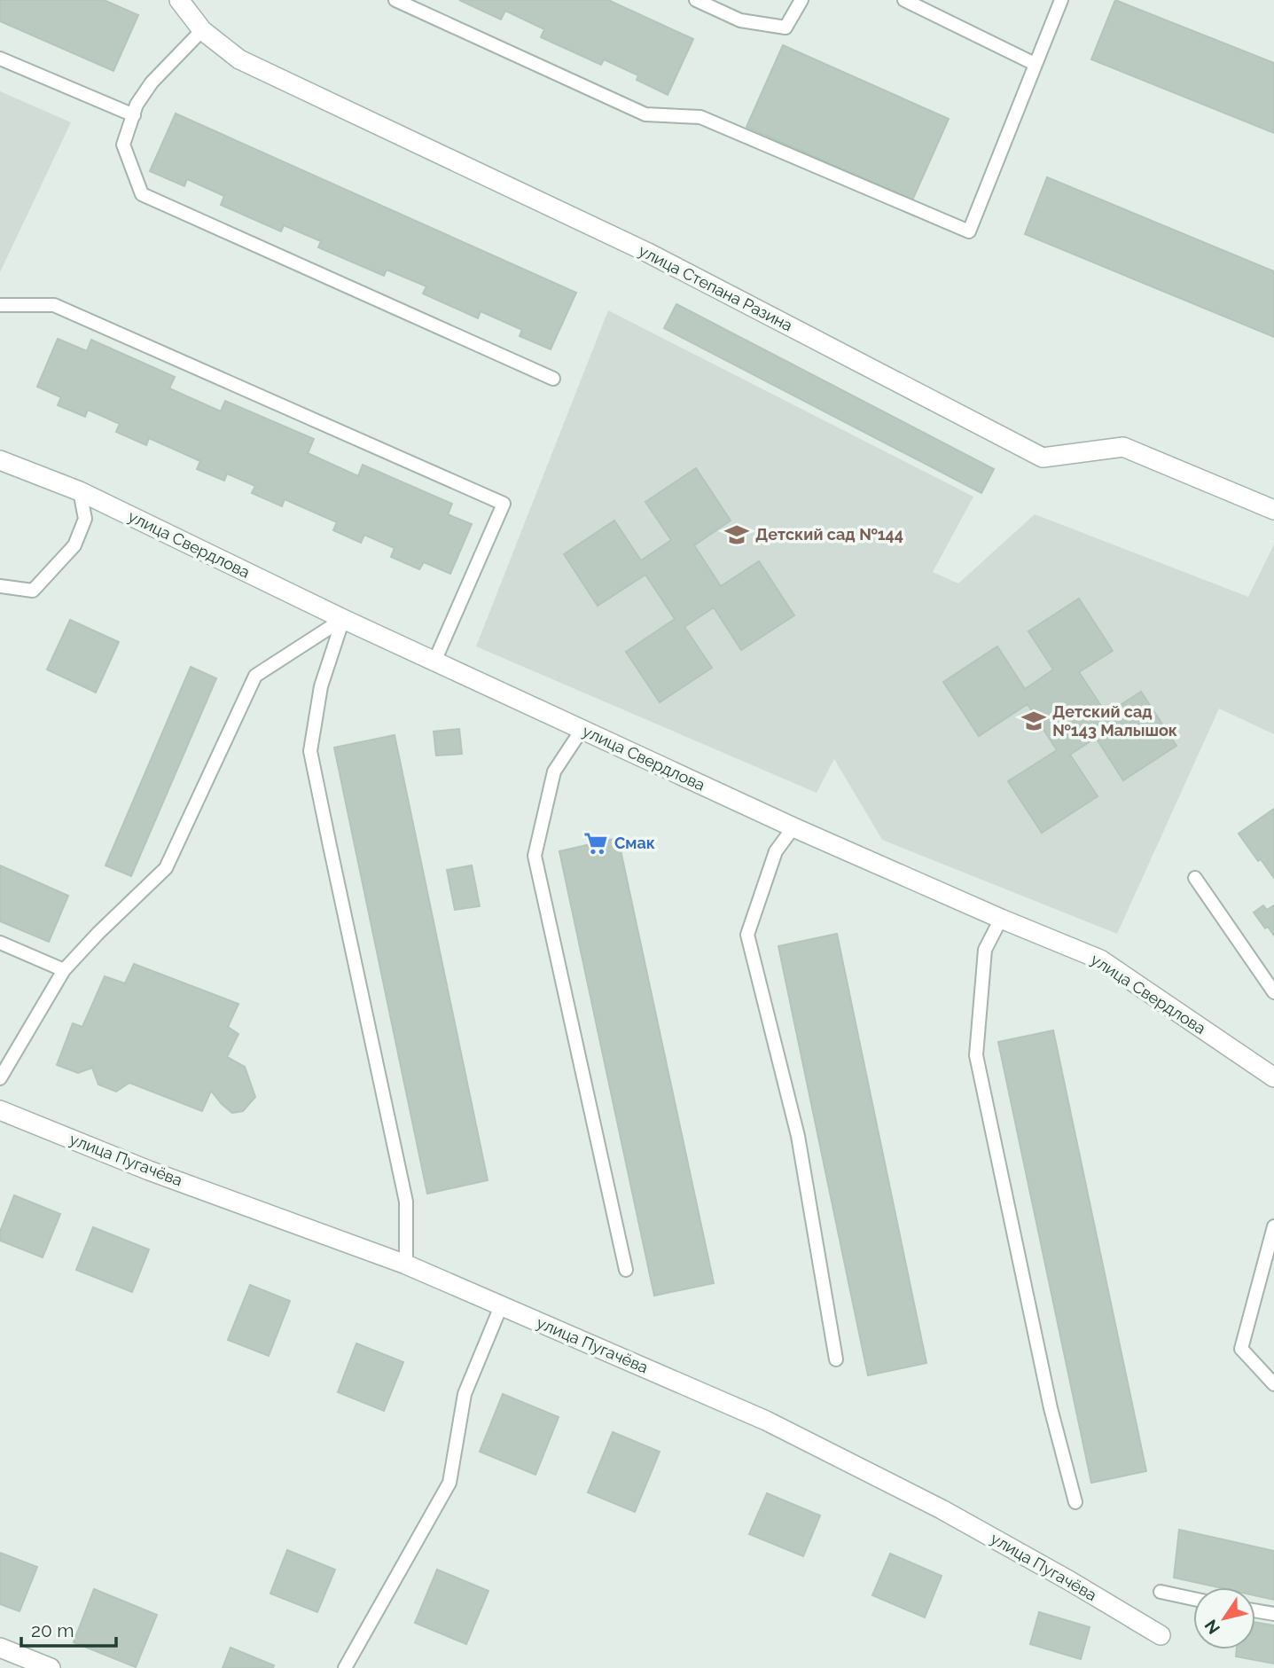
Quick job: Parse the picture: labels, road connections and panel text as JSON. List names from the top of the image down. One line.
{"streets":{"street":["улица Степана Разина","улица Свердлова","улица Пугачёва"]},"places":{"school or university":["Детский сад №144","Детский сад №143 Малышок"],"supermarket":["Смак"]},"scale_bar":"20 m","north":"bottom left"}
